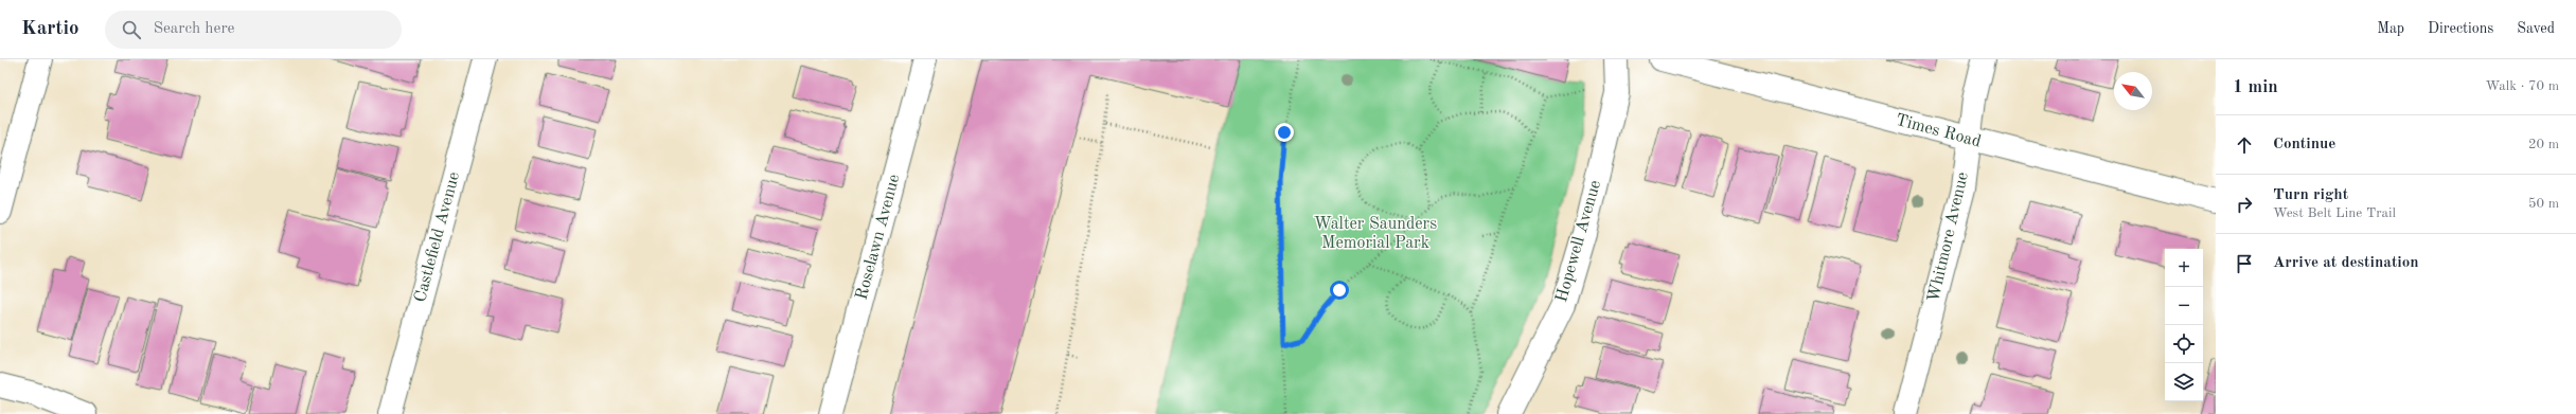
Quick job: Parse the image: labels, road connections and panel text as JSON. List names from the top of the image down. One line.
{"streets":{"street":["Times Road","Castlefield Avenue","Roselawn Avenue","Whitmore Avenue","Hopewell Avenue"]},"crossings":[["Times Road","Whitmore Avenue"]],"parks":["Walter Saunders Memorial Park"],"north":"top left","page":{"header":"Kartio","search":"Search here","nav":["Map","Directions","Saved"],"heading":["1 min","Walk · 70 m"],"list":[["Continue","20 m"],["Turn right","West Belt Line Trail","50 m"],"Arrive at destination"],"map_buttons":["+","−"]}}
